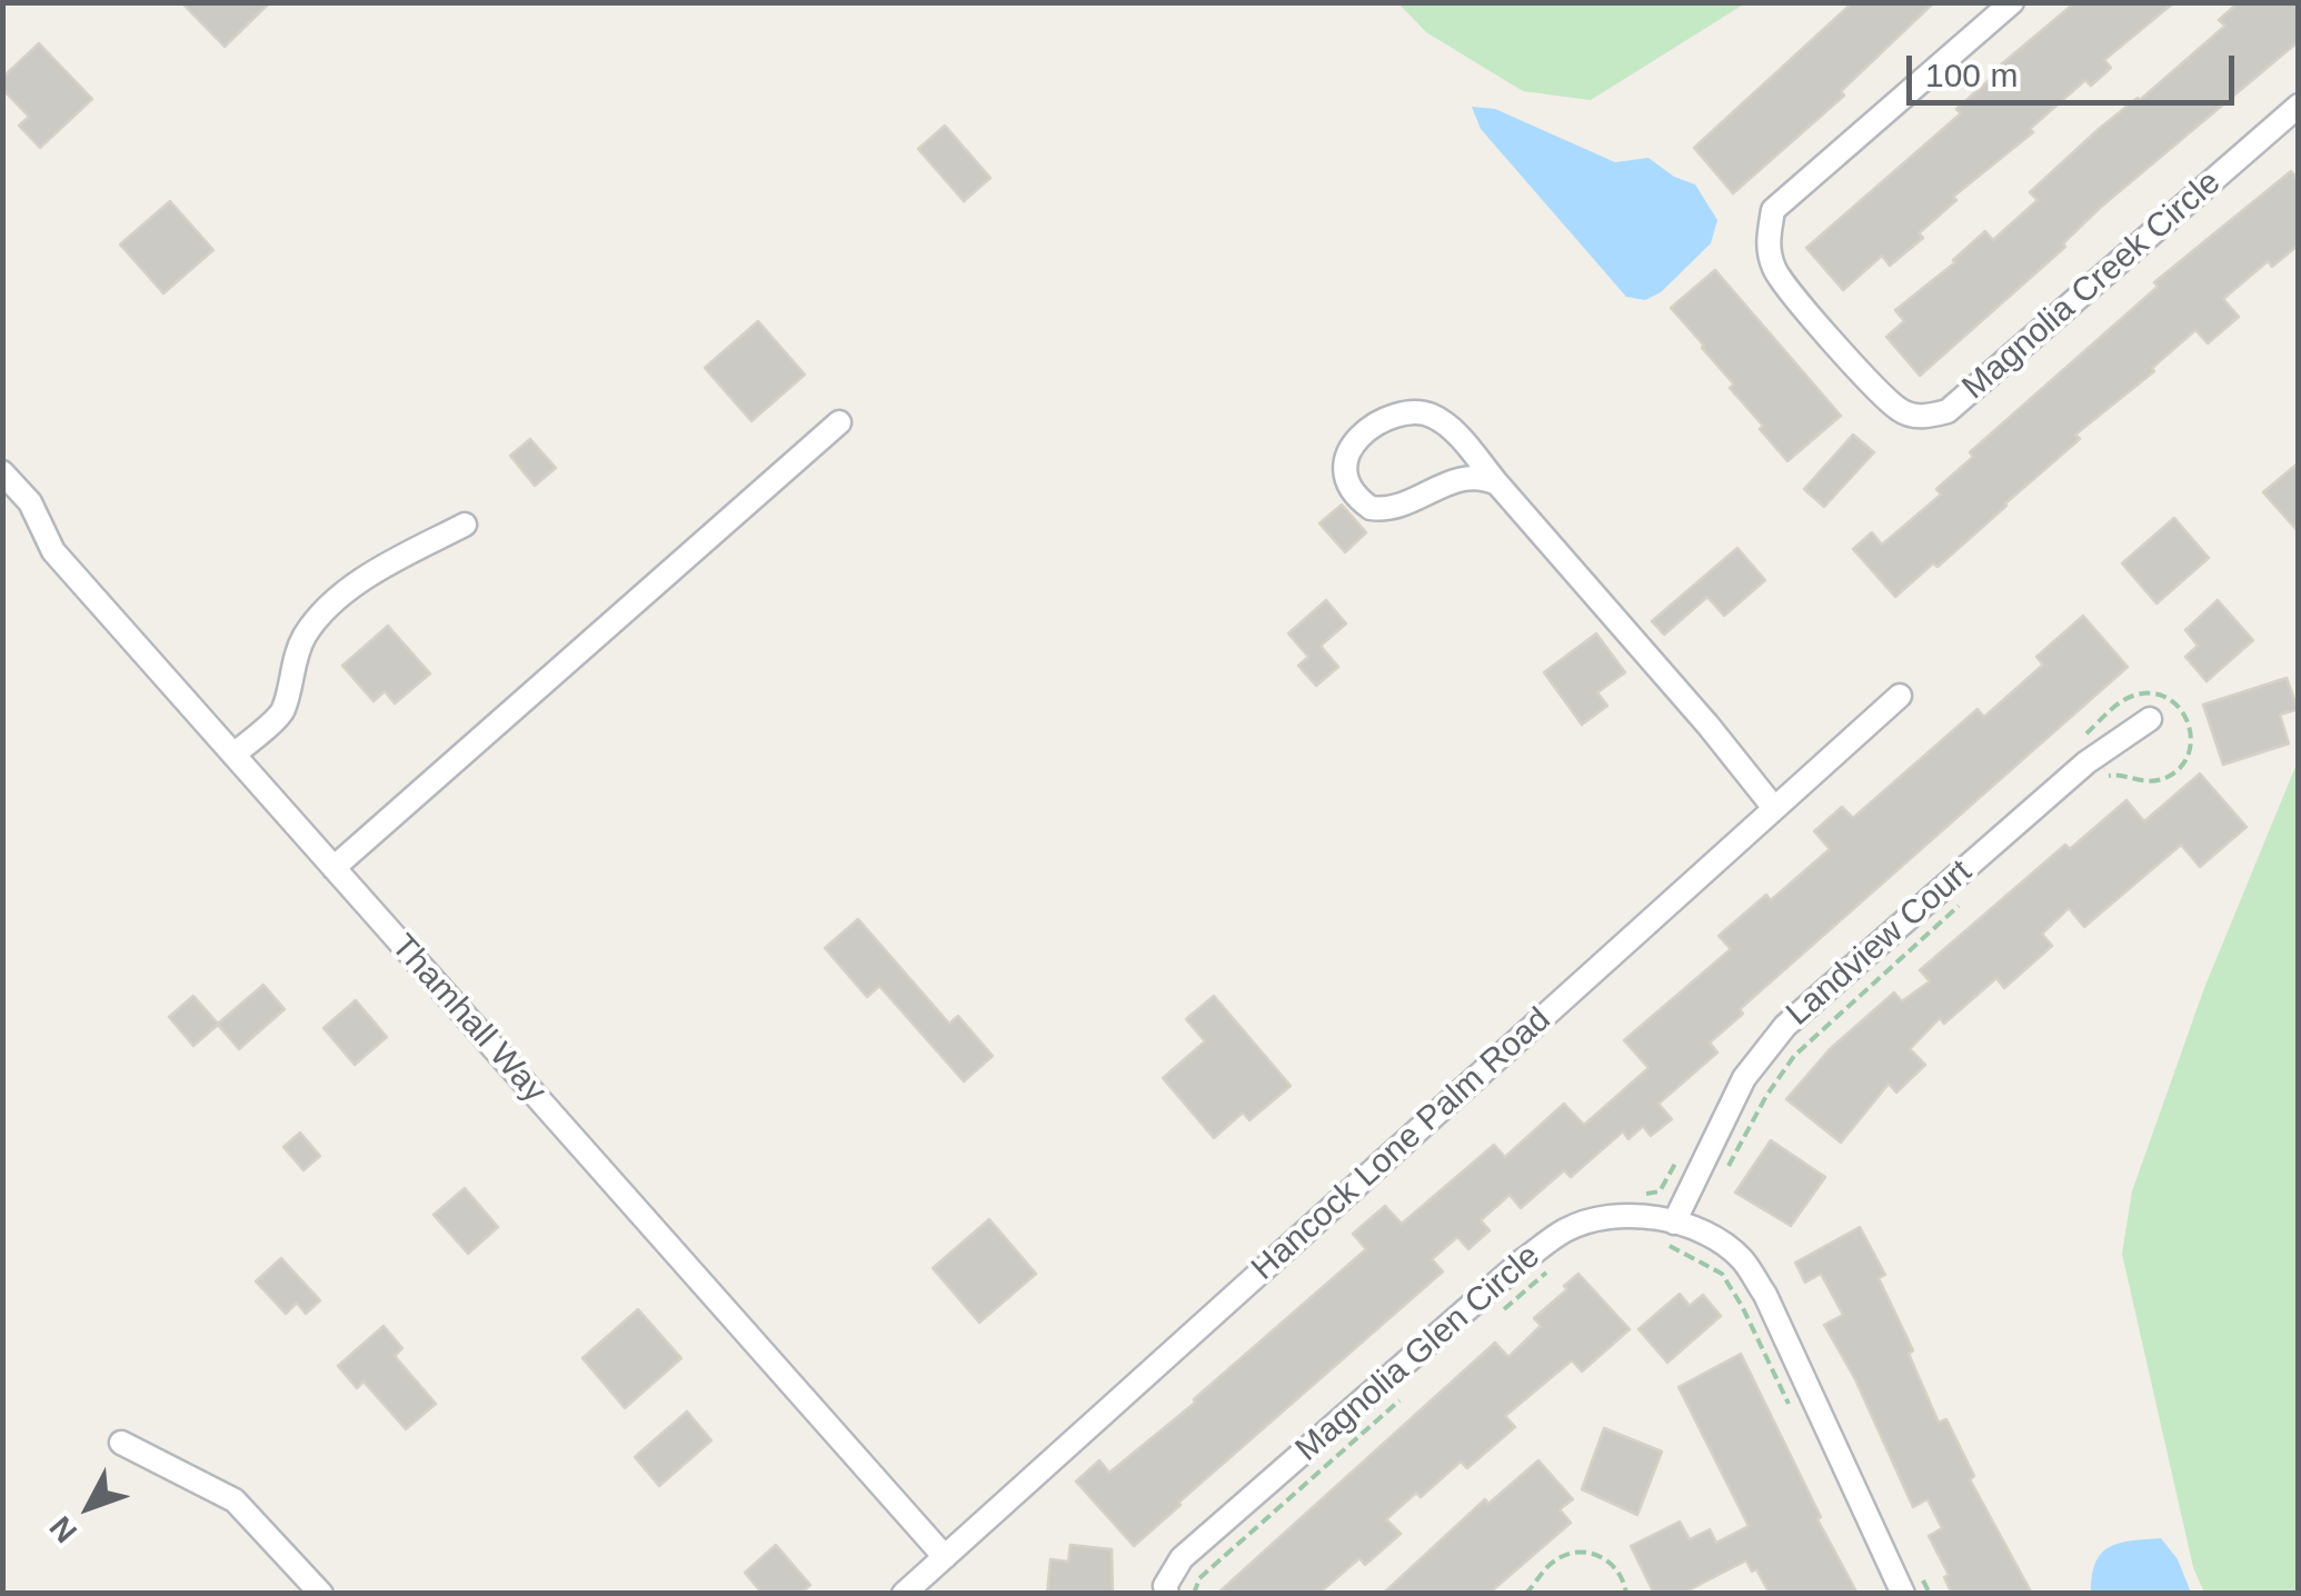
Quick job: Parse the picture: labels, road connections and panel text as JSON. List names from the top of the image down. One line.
{"streets":{"street":["Magnolia Creek Circle","Landview Court","Thamhall Way","Hancock Lone Palm Road","Magnolia Glen Circle"]},"crossings":[["Landview Court","Magnolia Glen Circle"],["Thamhall Way","Hancock Lone Palm Road"]],"scale_bar":"100 m","north":"bottom left"}
